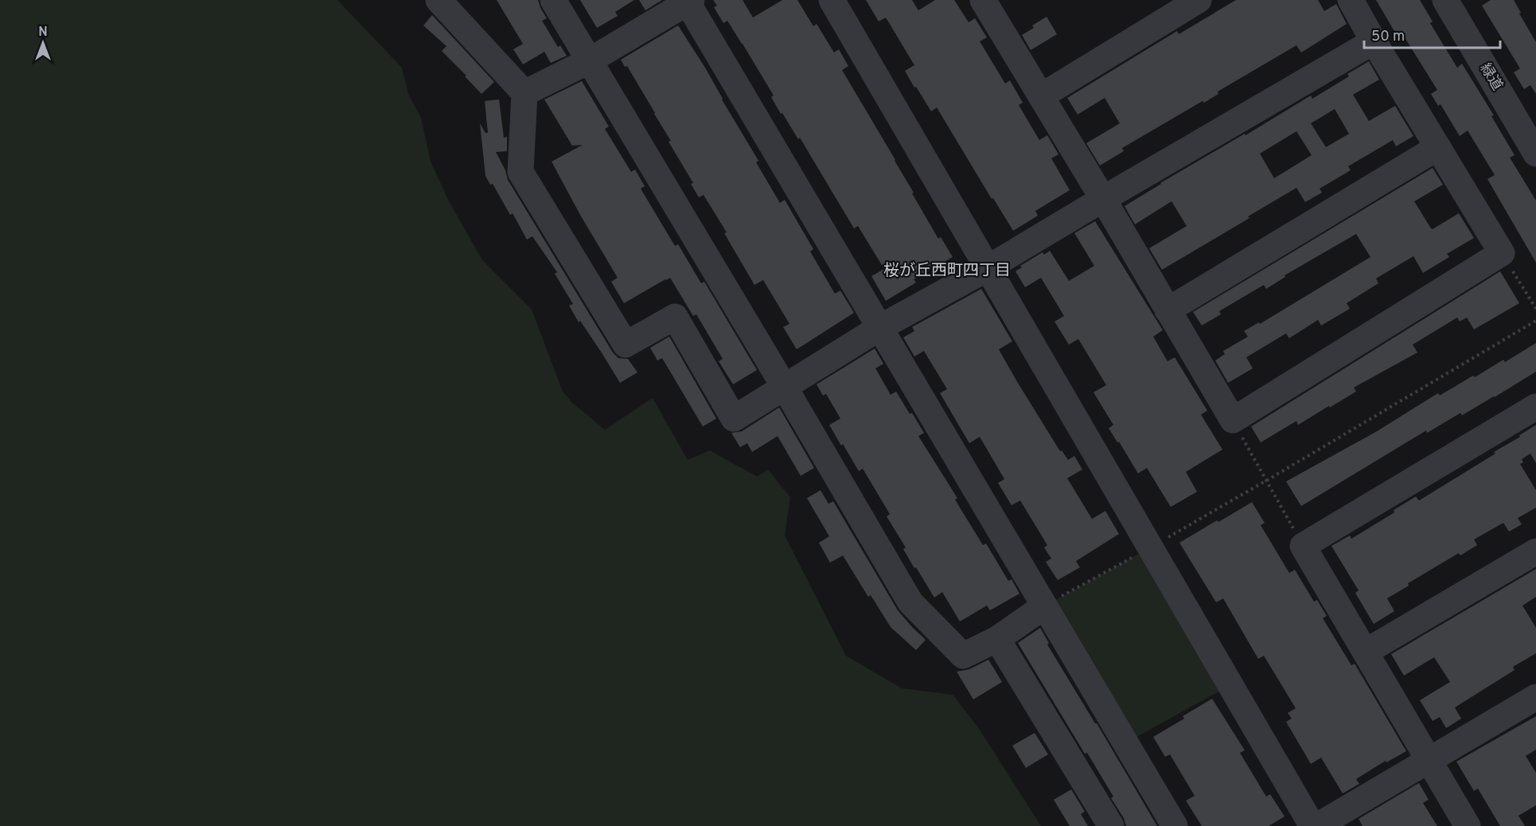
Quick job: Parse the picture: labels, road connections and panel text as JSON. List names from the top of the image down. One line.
{"streets":{"street":["緑道"]},"districts":["桜が丘西町四丁目"],"scale_bar":"50 m","north":"top"}
